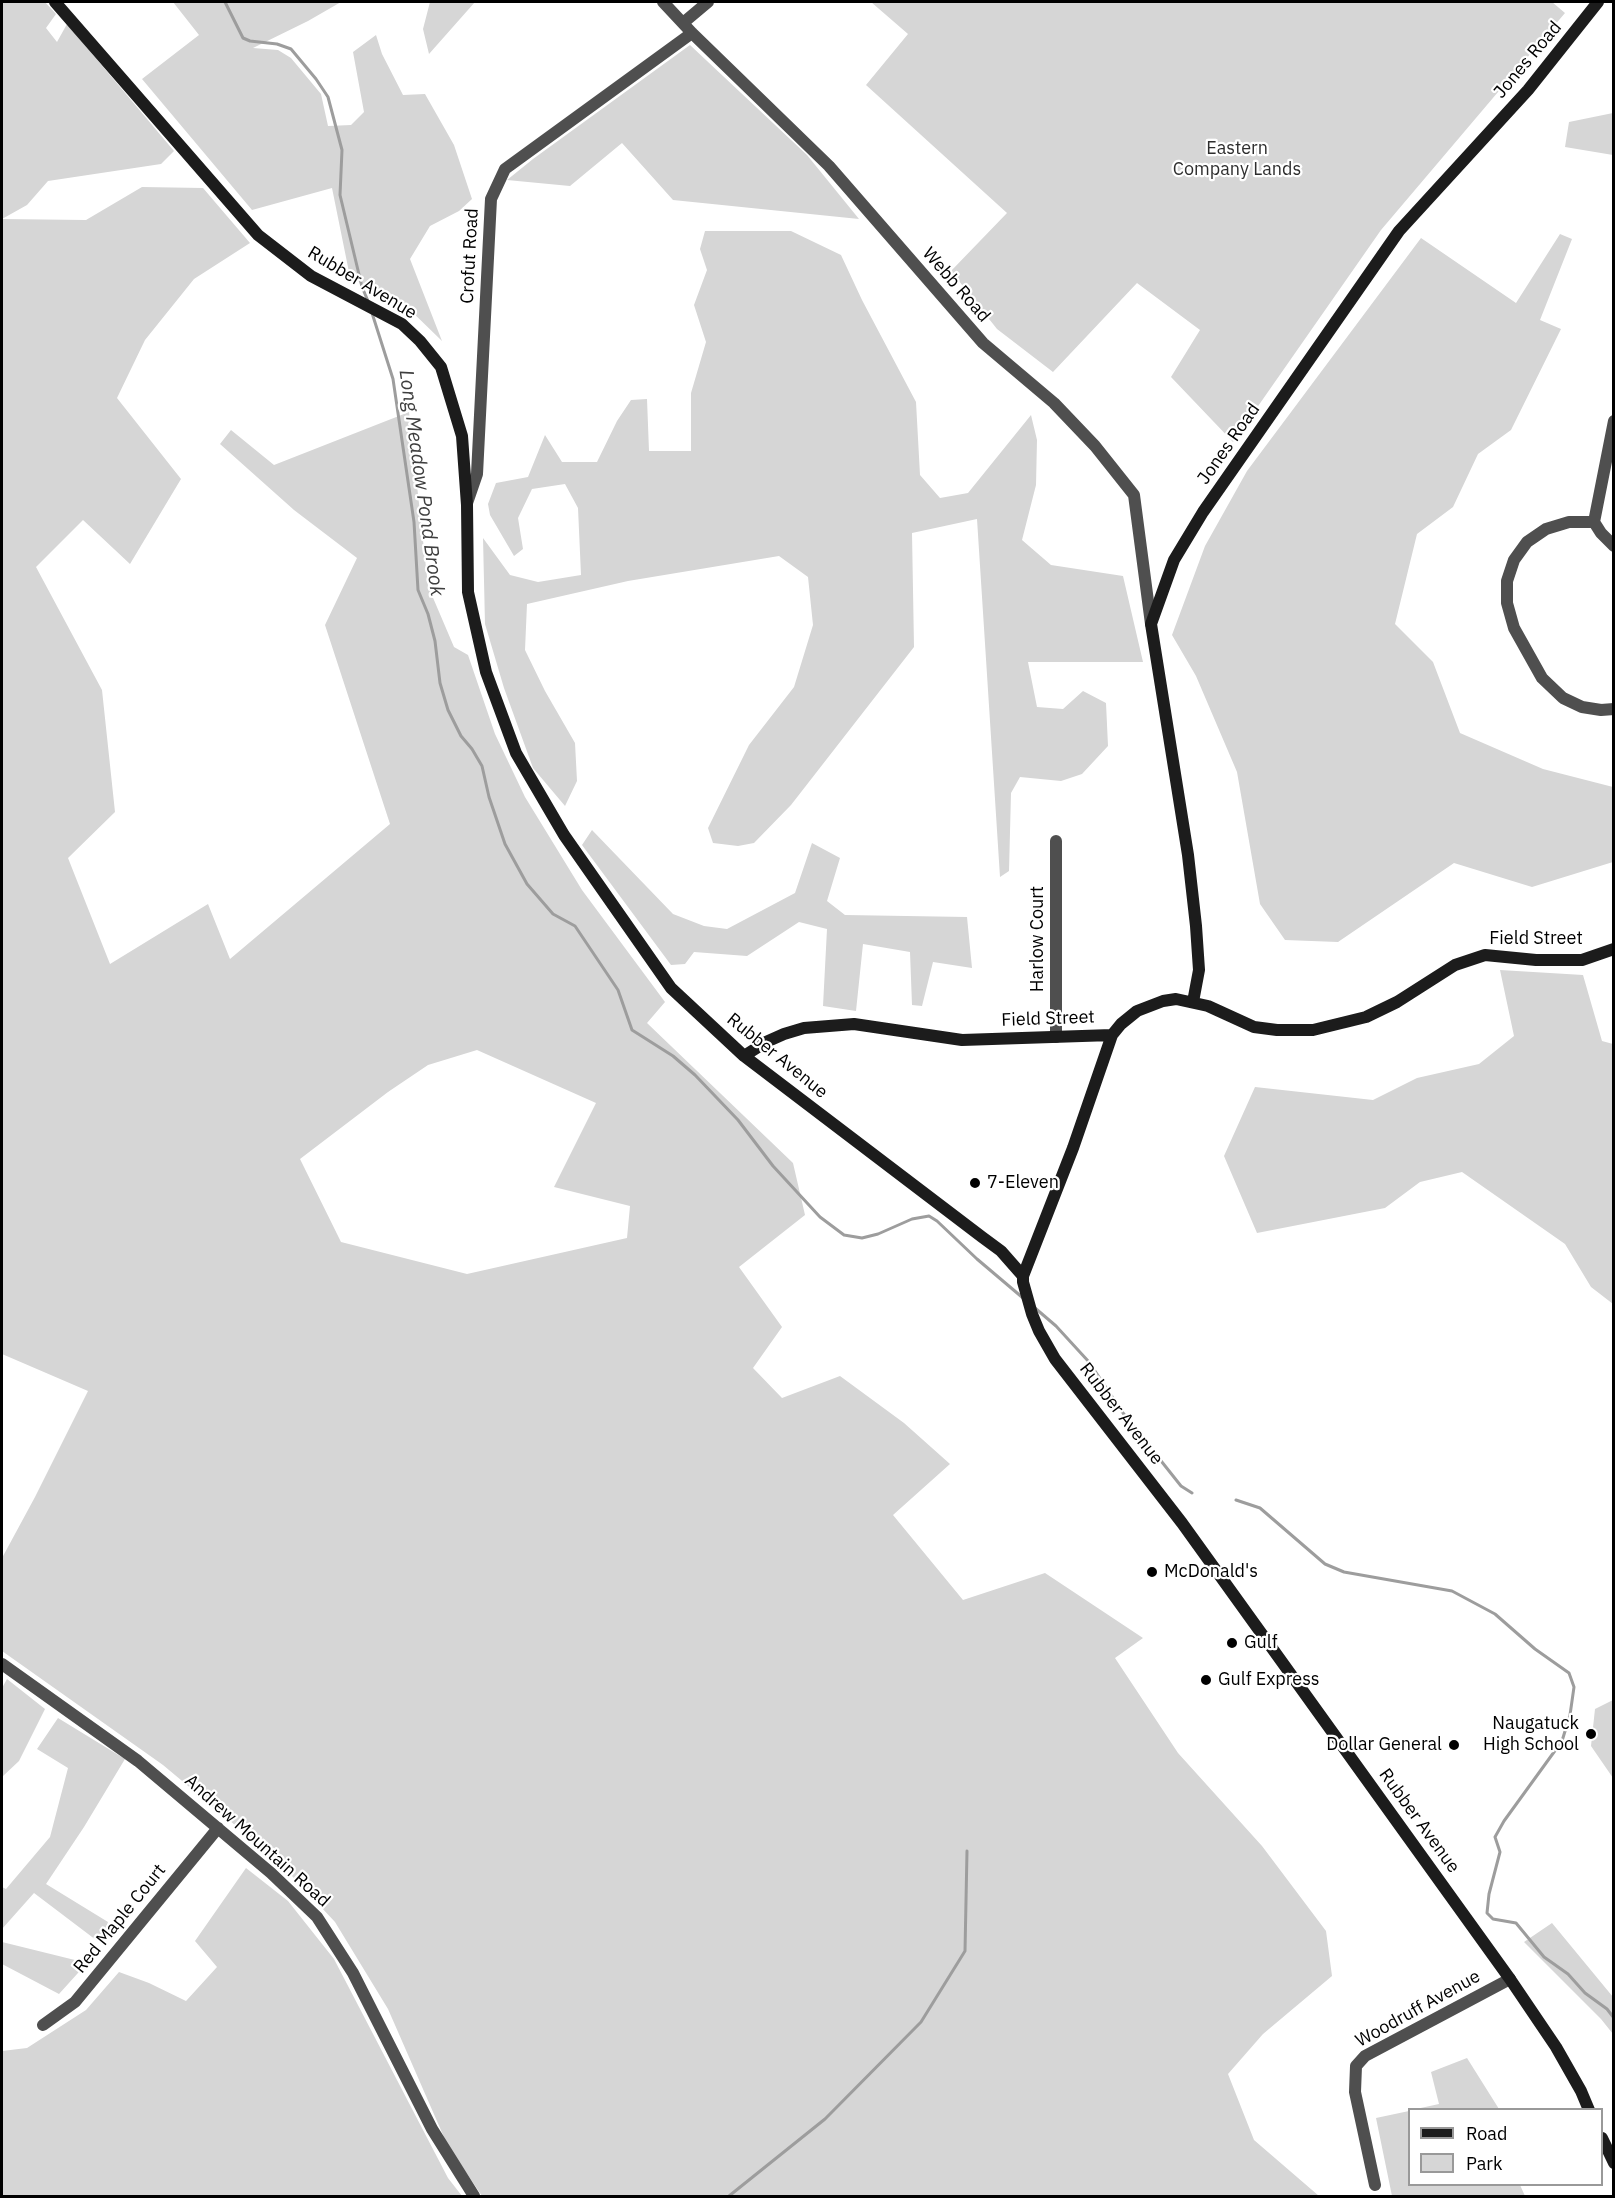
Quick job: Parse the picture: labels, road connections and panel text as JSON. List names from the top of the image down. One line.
{"streets":{"street":["Jones Road","Crofut Road","Rubber Avenue","Webb Road","Harlow Court","Field Street","Andrew Mountain Road","Red Maple Court","Woodruff Avenue"]},"crossings":[["Jones Road","Webb Road"],["Jones Road","Field Street"],["Crofut Road","Rubber Avenue"],["Crofut Road","Webb Road"],["Rubber Avenue","Field Street"],["Rubber Avenue","Woodruff Avenue"],["Harlow Court","Field Street"],["Andrew Mountain Road","Red Maple Court"]],"water":["Long Meadow Pond Brook"],"parks":["Eastern Company Lands"],"places":["7-Eleven","McDonald's","Gulf","Gulf Express","Naugatuck High School","Dollar General"],"legend":["Road","Park"]}
